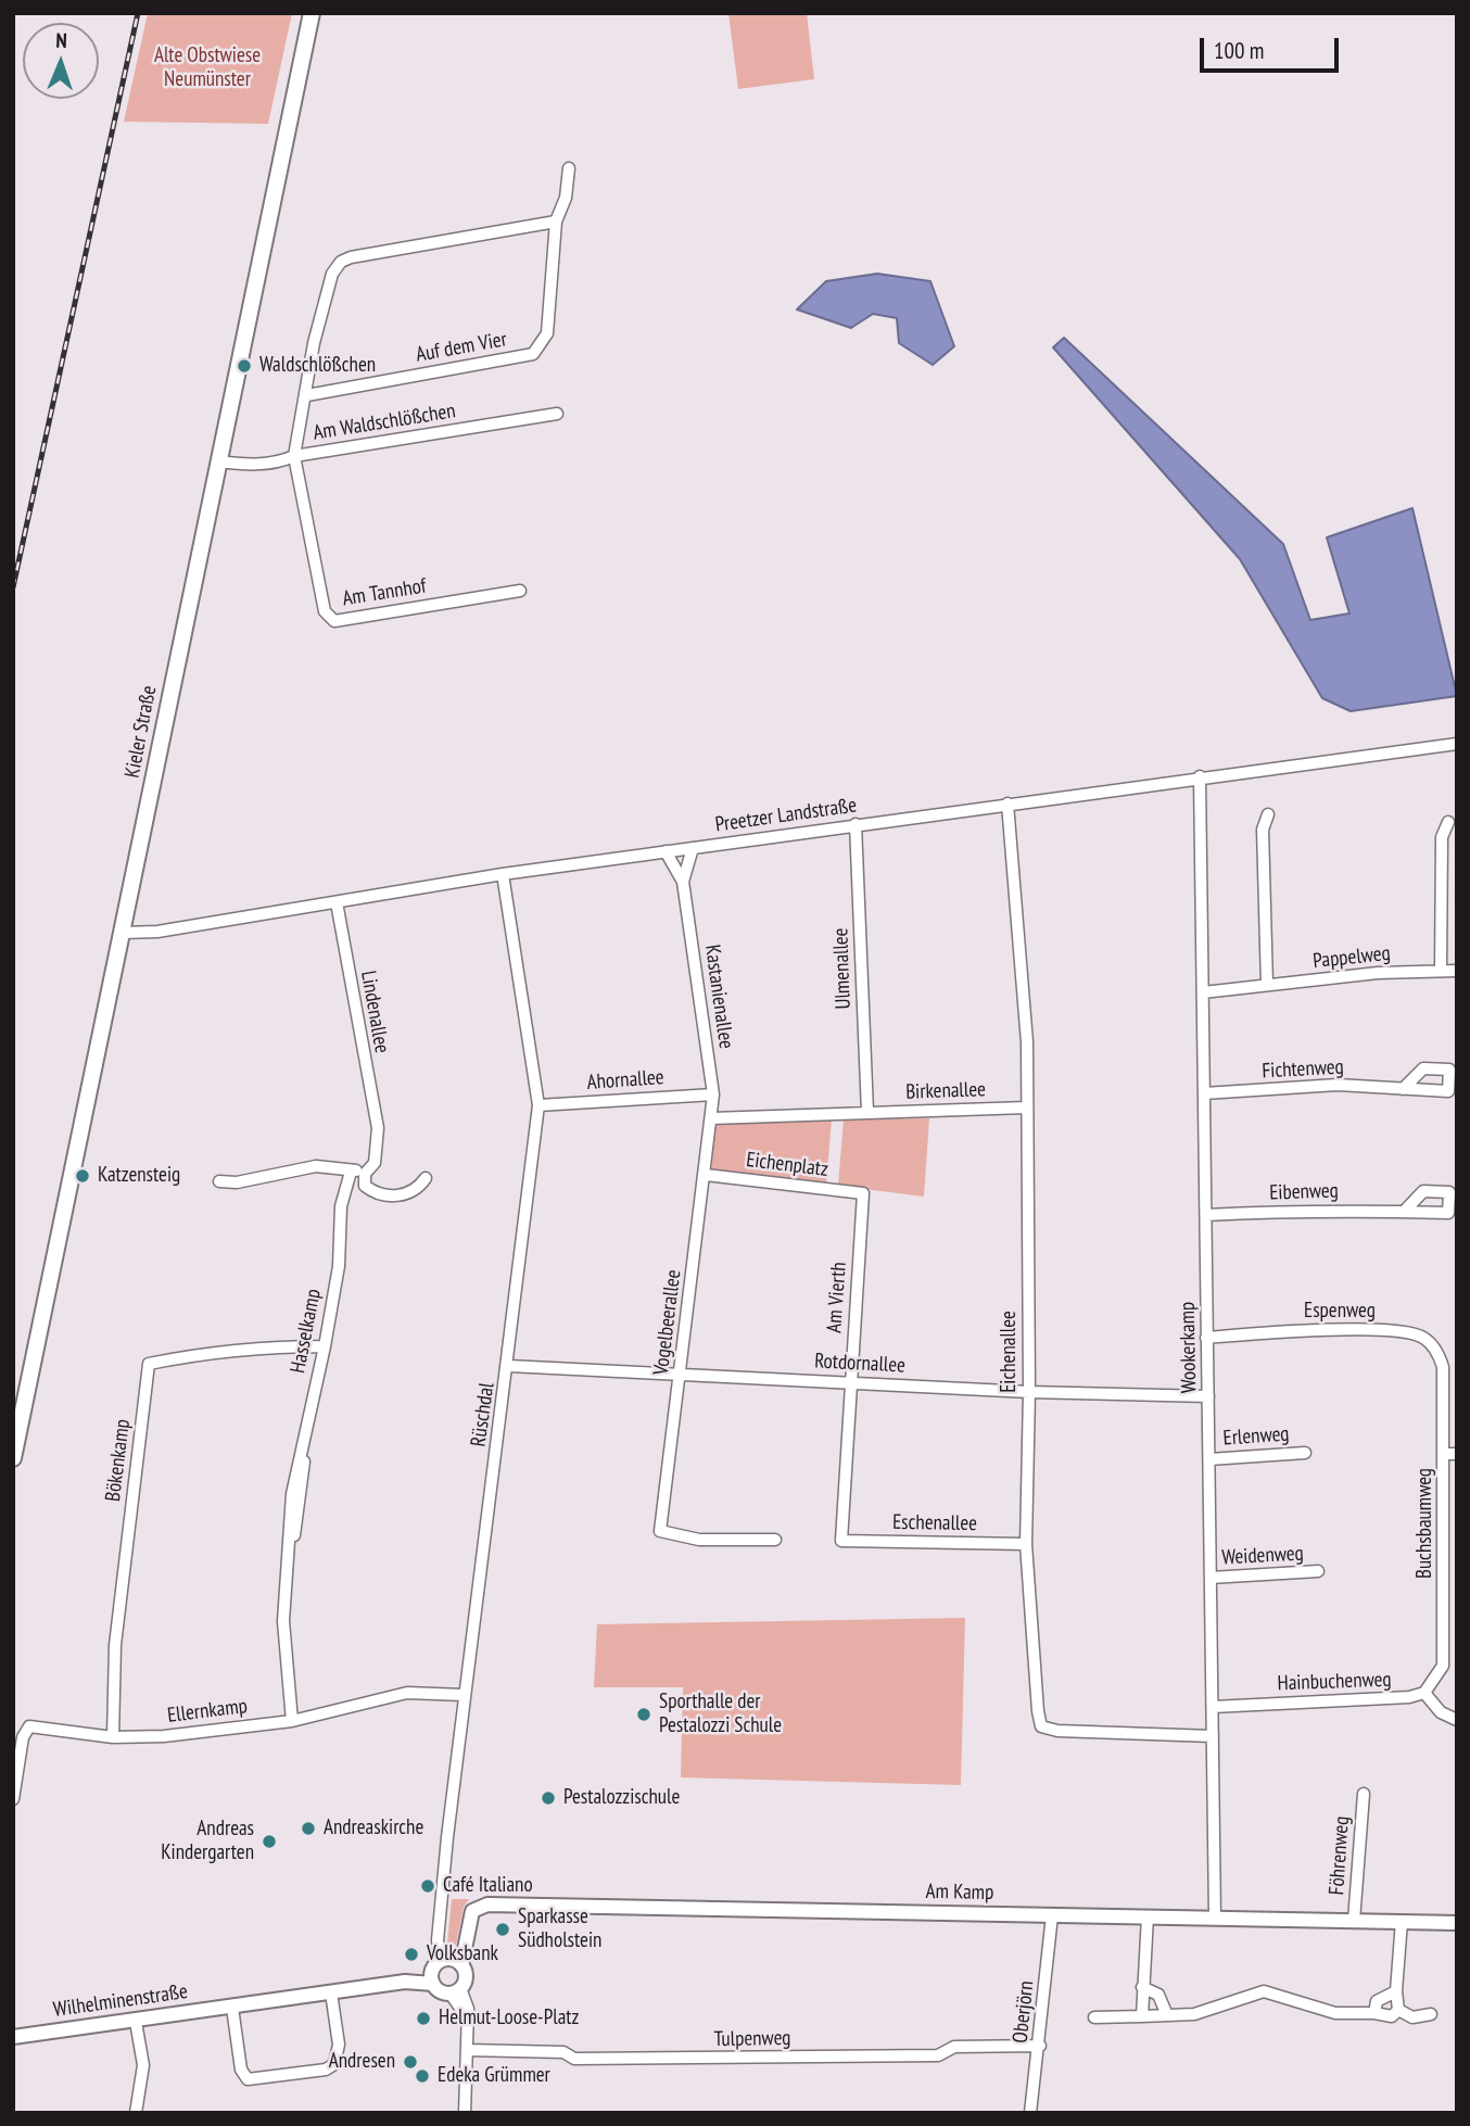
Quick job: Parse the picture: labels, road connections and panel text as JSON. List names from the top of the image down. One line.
{"streets":{"main road":["Kieler Straße"],"street":["Auf dem Vier","Am Waldschlößchen","Am Tannhof","Preetzer Landstraße","Pappelweg","Ulmenallee","Kastanienallee","Lindenallee","Fichtenweg","Ahornallee","Birkenallee","Eichenplatz","Eibenweg","Am Vierth","Espenweg","Vogelbeerallee","Hasselkamp","Wookerkamp","Eichenallee","Rotdornallee","Rüschdal","Erlenweg","Bökenkamp","Eschenallee","Buchsbaumweg","Weidenweg","Hainbuchenweg","Ellernkamp","Föhrenweg","Am Kamp","Wilhelminenstraße","Oberjörn","Tulpenweg"]},"crossings":[["Am Waldschlößchen","Am Tannhof"],["Am Waldschlößchen","Kieler Straße"],["Kieler Straße","Preetzer Landstraße"],["Preetzer Landstraße","Ulmenallee"],["Preetzer Landstraße","Kastanienallee"],["Preetzer Landstraße","Lindenallee"],["Preetzer Landstraße","Wookerkamp"],["Preetzer Landstraße","Eichenallee"],["Preetzer Landstraße","Rüschdal"],["Pappelweg","Wookerkamp"],["Ulmenallee","Birkenallee"],["Ulmenallee","Eichenplatz"],["Kastanienallee","Ahornallee"],["Kastanienallee","Eichenplatz"],["Kastanienallee","Vogelbeerallee"],["Lindenallee","Hasselkamp"],["Fichtenweg","Wookerkamp"],["Ahornallee","Rüschdal"],["Birkenallee","Eichenplatz"],["Birkenallee","Eichenallee"],["Eichenplatz","Am Vierth"],["Eichenplatz","Vogelbeerallee"],["Eibenweg","Wookerkamp"],["Am Vierth","Rotdornallee"],["Am Vierth","Eschenallee"],["Espenweg","Wookerkamp"],["Espenweg","Buchsbaumweg"],["Vogelbeerallee","Rotdornallee"],["Hasselkamp","Bökenkamp"],["Hasselkamp","Ellernkamp"],["Wookerkamp","Eichenallee"],["Wookerkamp","Rotdornallee"],["Wookerkamp","Erlenweg"],["Wookerkamp","Weidenweg"],["Wookerkamp","Hainbuchenweg"],["Wookerkamp","Am Kamp"],["Eichenallee","Rotdornallee"],["Eichenallee","Eschenallee"],["Rotdornallee","Rüschdal"],["Rüschdal","Ellernkamp"],["Rüschdal","Am Kamp"],["Rüschdal","Wilhelminenstraße"],["Bökenkamp","Ellernkamp"],["Buchsbaumweg","Hainbuchenweg"],["Föhrenweg","Am Kamp"],["Am Kamp","Wilhelminenstraße"],["Am Kamp","Oberjörn"],["Oberjörn","Tulpenweg"]],"parks":["Alte Obstwiese Neumünster"],"places":["Waldschlößchen","Katzensteig","Sporthalle der Pestalozzi Schule","Pestalozzischule","Andreaskirche","Andreas Kindergarten","Café Italiano","Sparkasse Südholstein","Volksbank","Helmut-Loose-Platz","Andresen","Edeka Grümmer"],"scale_bar":"100 m","north":"top"}
